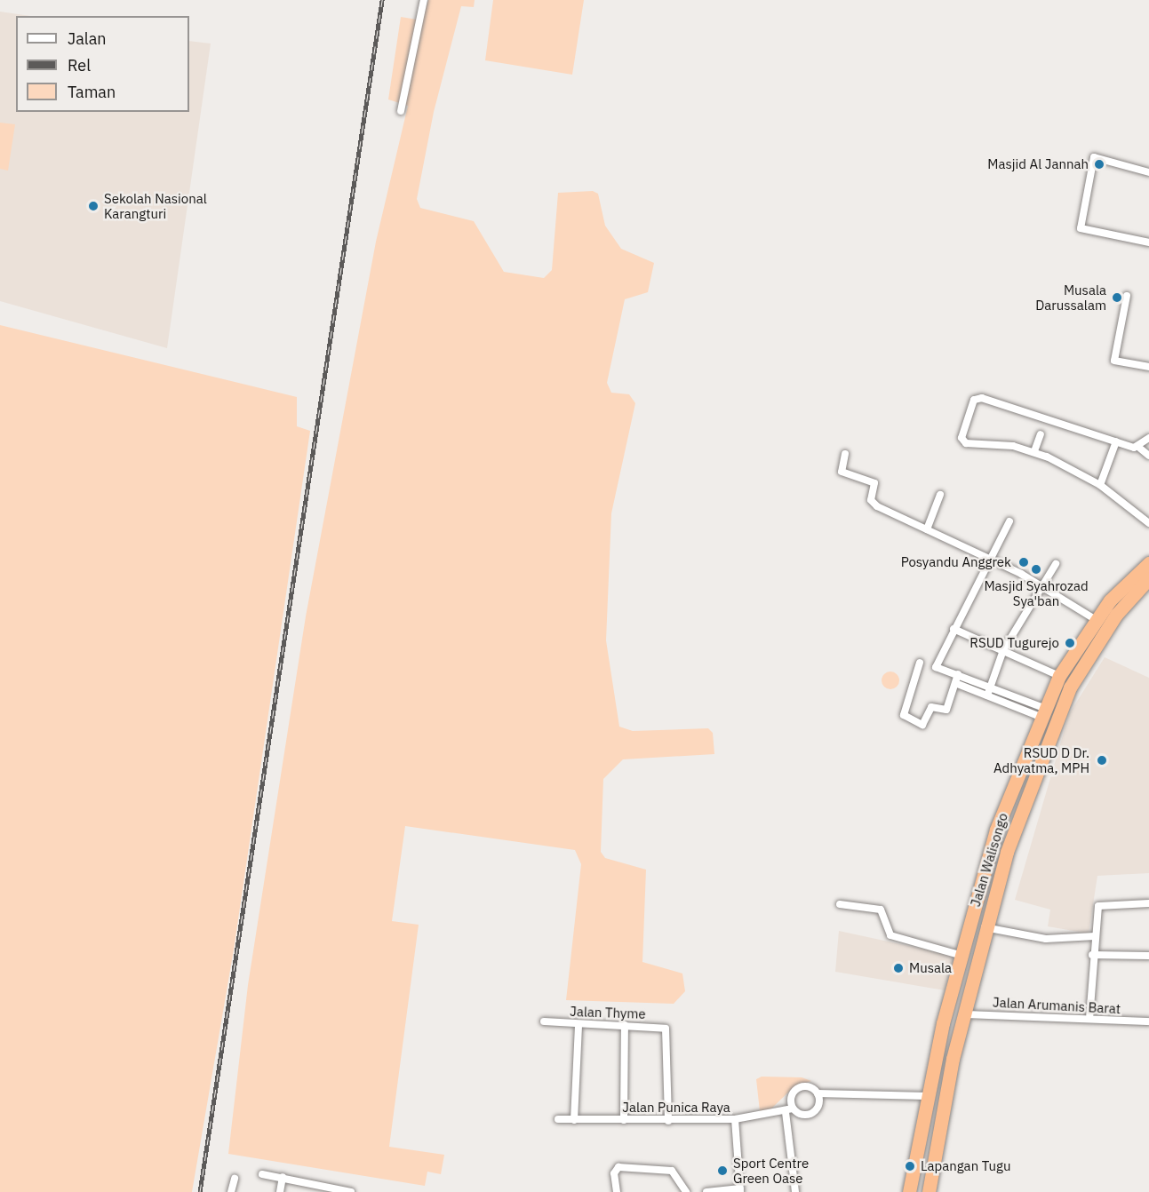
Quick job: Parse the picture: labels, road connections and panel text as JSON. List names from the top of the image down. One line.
{"streets":{"highway":["Jalan Walisongo"],"street":["Jalan Arumanis Barat","Jalan Thyme","Jalan Punica Raya"]},"crossings":[["Jalan Walisongo","Jalan Arumanis Barat"],["Jalan Thyme","Jalan Punica Raya"]],"places":["Masjid Al Jannah","Sekolah Nasional Karangturi","Musala Darussalam","Posyandu Anggrek","Masjid Syahrozad Sya'ban","RSUD Tugurejo","RSUD D Dr. Adhyatma, MPH","Musala","Lapangan Tugu","Sport Centre Green Oase"],"legend":["Jalan","Rel","Taman"]}
